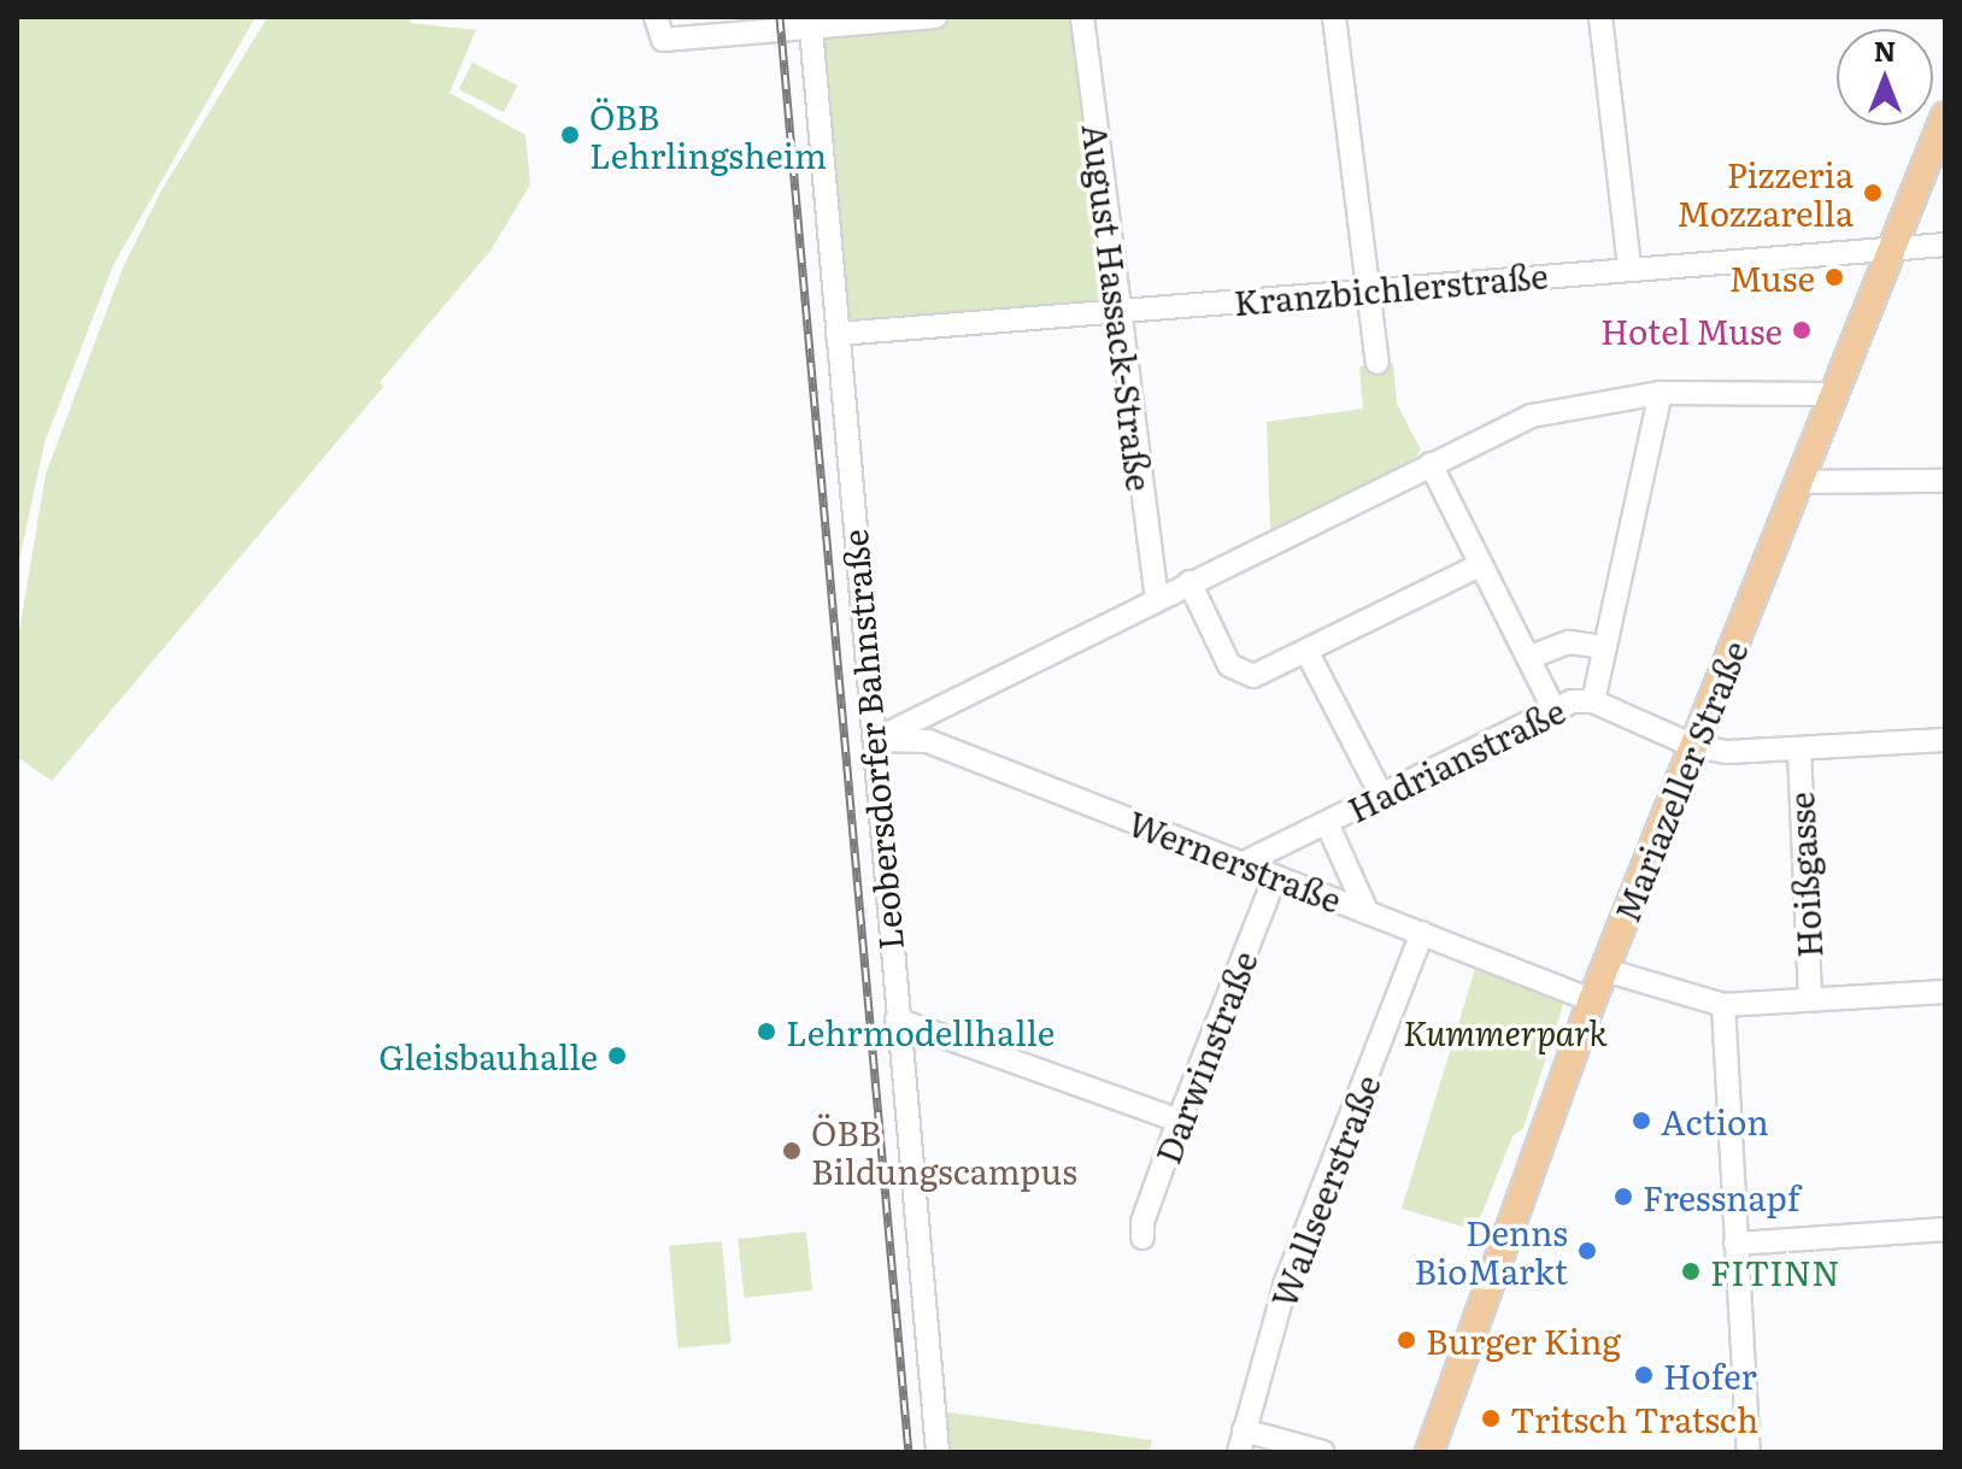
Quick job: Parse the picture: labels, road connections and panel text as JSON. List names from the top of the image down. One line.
{"streets":{"main road":["Mariazeller Straße"],"street":["Kranzbichlerstraße","August Hassack-Straße","Leobersdorfer Bahnstraße","Hadrianstraße","Wernerstraße","Hoißgasse","Darwinstraße","Wallseerstraße"]},"crossings":[["Kranzbichlerstraße","August Hassack-Straße"],["Kranzbichlerstraße","Leobersdorfer Bahnstraße"],["Kranzbichlerstraße","Mariazeller Straße"],["Leobersdorfer Bahnstraße","Wernerstraße"],["Hadrianstraße","Mariazeller Straße"],["Hadrianstraße","Wernerstraße"],["Hadrianstraße","Hoißgasse"],["Mariazeller Straße","Wernerstraße"],["Wernerstraße","Darwinstraße"],["Wernerstraße","Wallseerstraße"]],"parks":["Kummerpark"],"places":["ÖBB Lehrlingsheim","Pizzeria Mozzarella","Muse","Hotel Muse","Lehrmodellhalle","Gleisbauhalle","Action","ÖBB Bildungscampus","Fressnapf","Denns BioMarkt","FITINN","Burger King","Hofer","Tritsch Tratsch"],"north":"top"}
